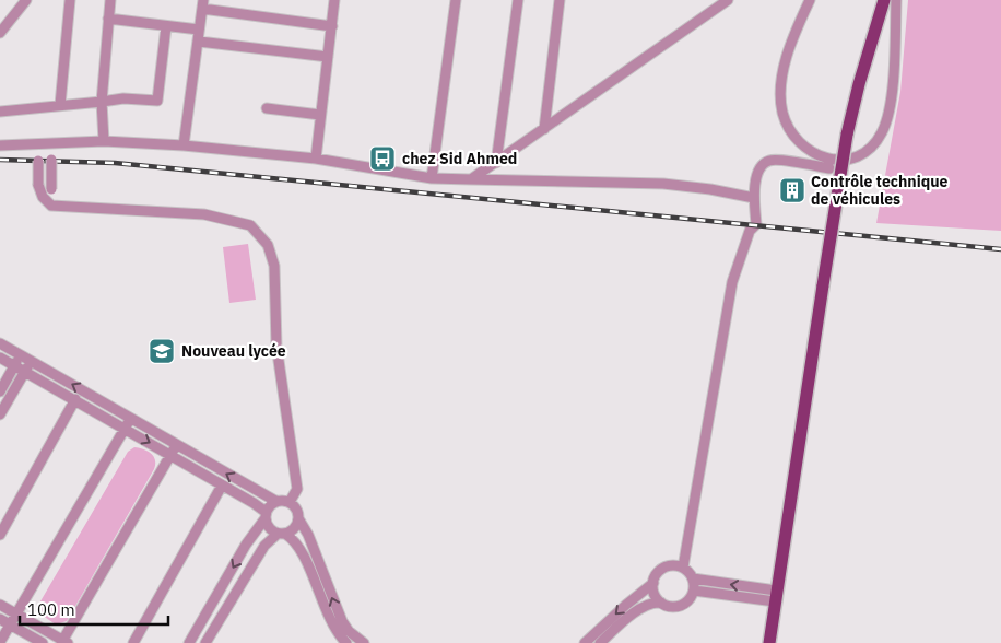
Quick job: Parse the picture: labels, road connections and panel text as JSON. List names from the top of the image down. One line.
{"places":{"bus stop":["chez Sid Ahmed"],"building":["Contrôle technique de véhicules"],"school or university":["Nouveau lycée"]},"scale_bar":"100 m"}
